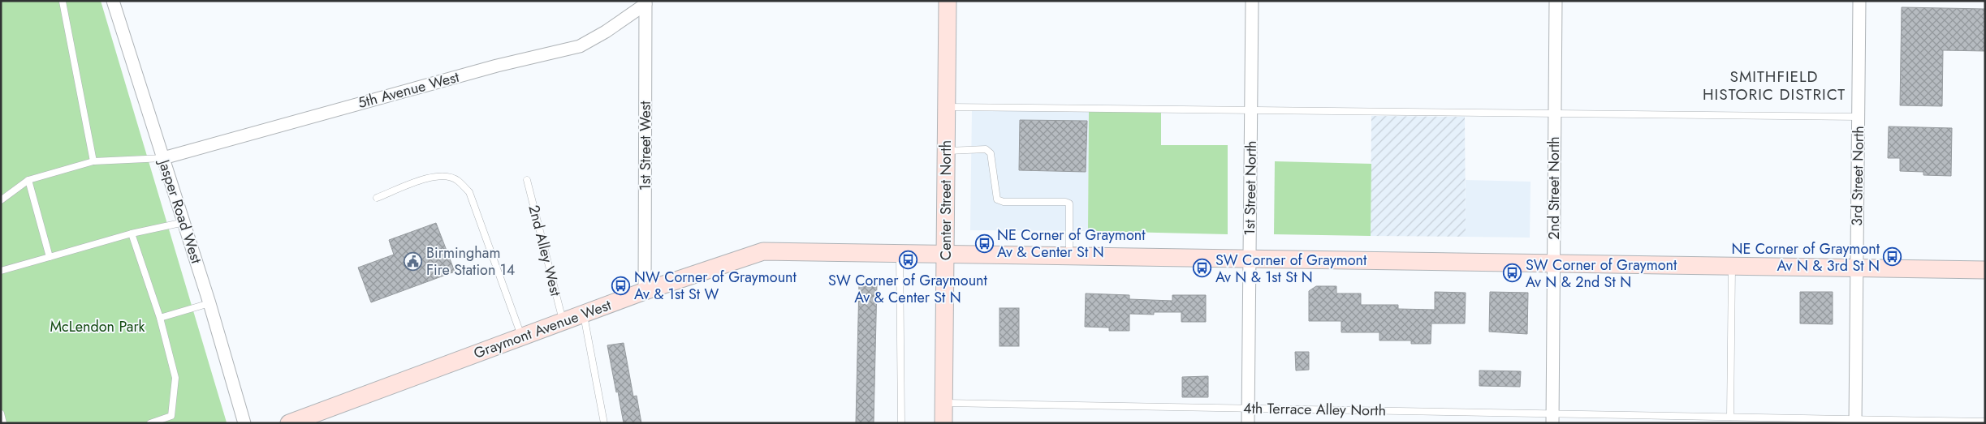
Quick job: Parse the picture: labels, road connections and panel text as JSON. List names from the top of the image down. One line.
{"streets":{"main road":["Center Street North","Graymont Avenue West"],"street":["5th Avenue West","1st Street West","3rd Street North","1st Street North","2nd Street North","Jasper Road West"],"lane":["2nd Alley West","4th Terrace Alley North"]},"crossings":[["5th Avenue West","1st Street West"],["5th Avenue West","Jasper Road West"],["1st Street West","Graymont Avenue West"],["3rd Street North","Graymont Avenue West"],["3rd Street North","4th Terrace Alley North"],["1st Street North","Graymont Avenue West"],["1st Street North","4th Terrace Alley North"],["2nd Street North","Graymont Avenue West"],["2nd Street North","4th Terrace Alley North"],["Center Street North","Graymont Avenue West"],["Center Street North","4th Terrace Alley North"],["2nd Alley West","Graymont Avenue West"]],"districts":["SMITHFIELD HISTORIC DISTRICT"],"parks":["McLendon Park"],"places":{"bus stop":["NE Corner of Graymont Av & Center St N","NE Corner of Graymont Av N & 3rd St N","SW Corner of Graymount Av & Center St N","SW Corner of Graymont Av N & 1st St N","SW Corner of Graymont Av N & 2nd St N","NW Corner of Graymount Av & 1st St W"],"public building":["Birmingham Fire Station 14"]}}
